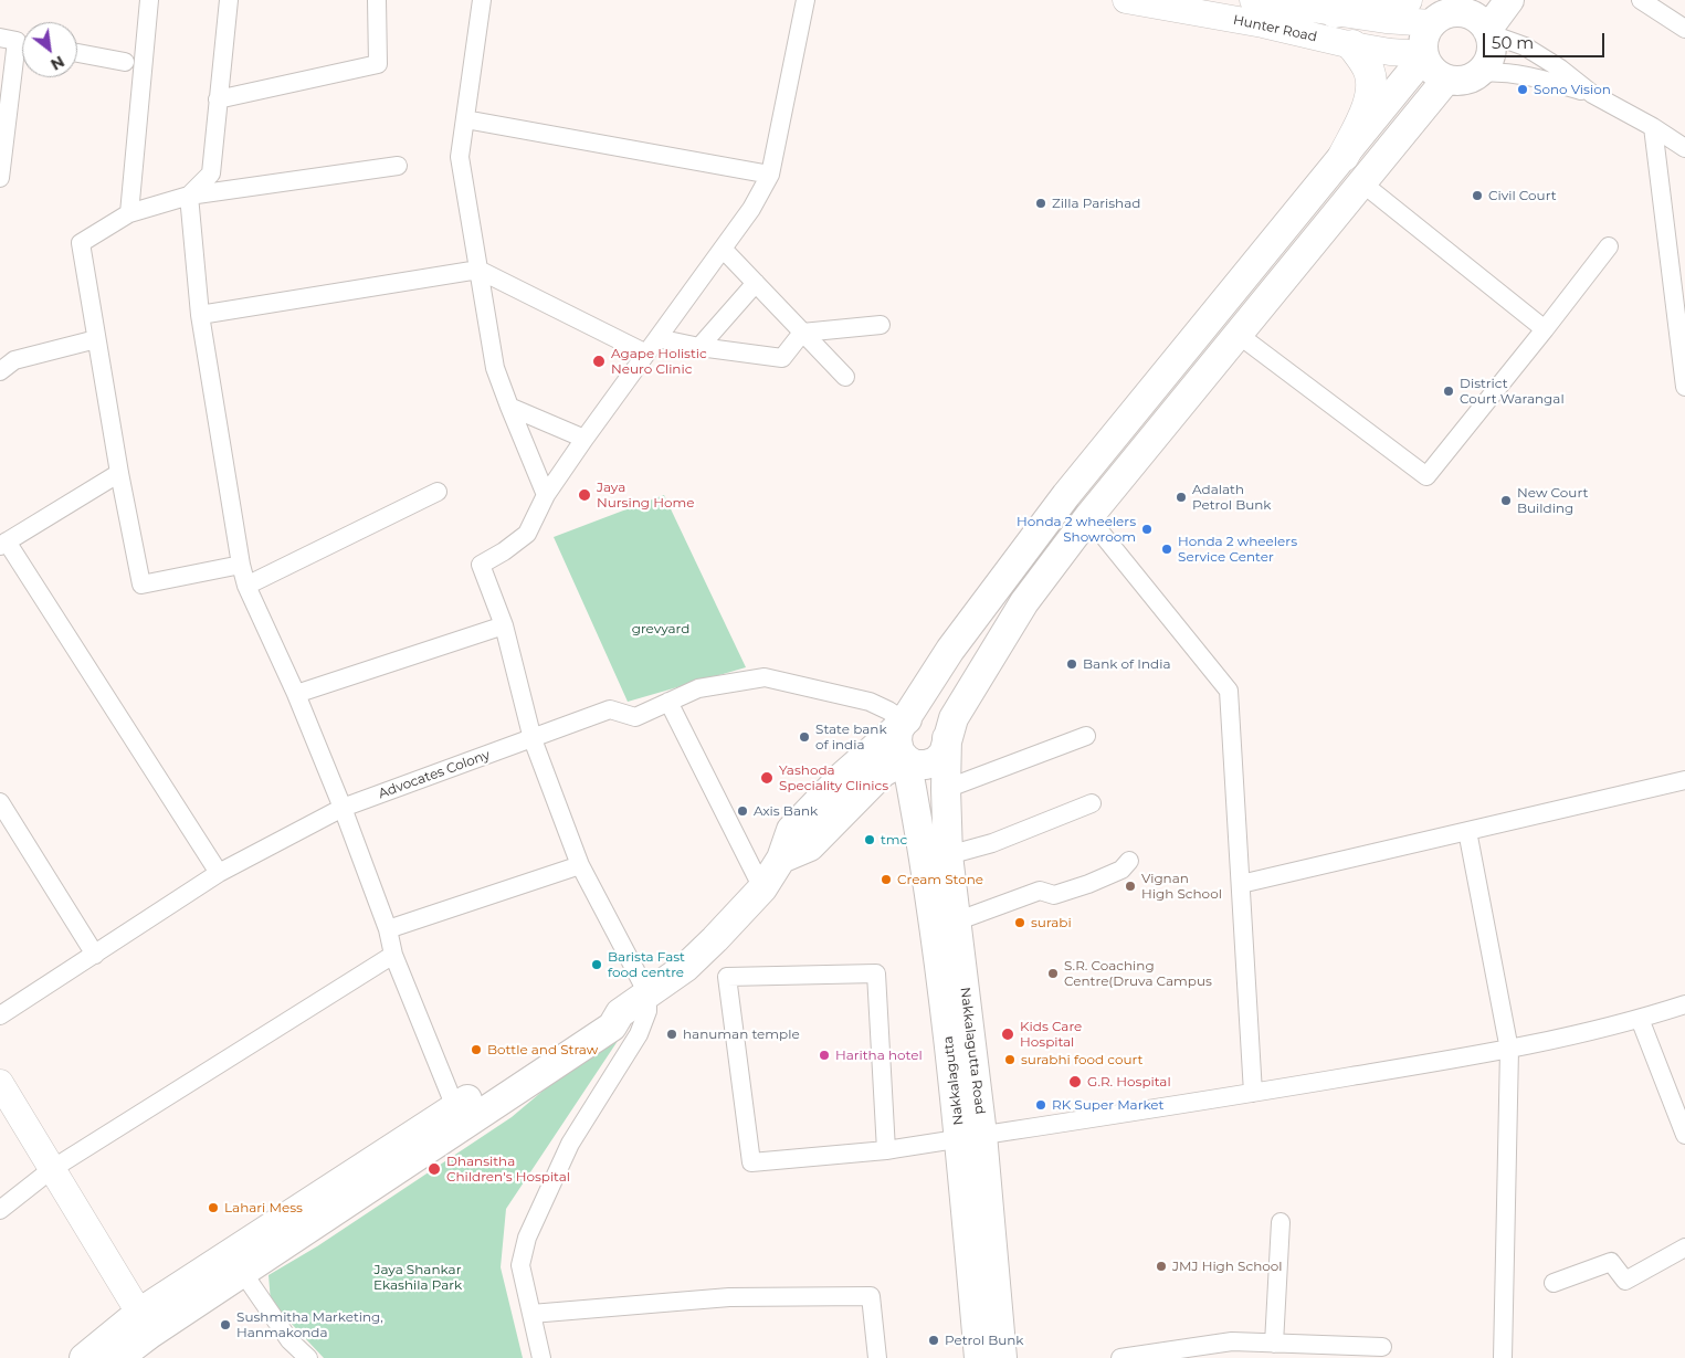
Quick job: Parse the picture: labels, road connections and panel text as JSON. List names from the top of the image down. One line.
{"streets":{"main road":["Hunter Road","Nakkalagutta Road","Nakkalagutta"],"street":["Advocates Colony"]},"crossings":[["Advocates Colony","Nakkalagutta Road"],["Advocates Colony","Nakkalagutta"],["Nakkalagutta Road","Nakkalagutta"]],"parks":["grevyard","Jaya Shankar Ekashila Park"],"places":["Sono Vision","Civil Court","Zilla Parishad","Agape Holistic Neuro Clinic","District Court Warangal","Jaya Nursing Home","Adalath Petrol Bunk","New Court Building","Honda 2 wheelers Showroom","Honda 2 wheelers Service Center","Bank of India","State bank of india","Yashoda Speciality Clinics","Axis Bank","tmc","Cream Stone","Vignan High School","surabi","Barista Fast food centre","S.R. Coaching Centre(Druva Campus","hanuman temple","Kids Care Hospital","Bottle and Straw","Haritha hotel","surabhi food court","G.R. Hospital","RK Super Market","Dhansitha Children's Hospital","Lahari Mess","JMJ High School","Sushmitha Marketing, Hanmakonda","Petrol Bunk"],"scale_bar":"50 m","north":"bottom right"}
